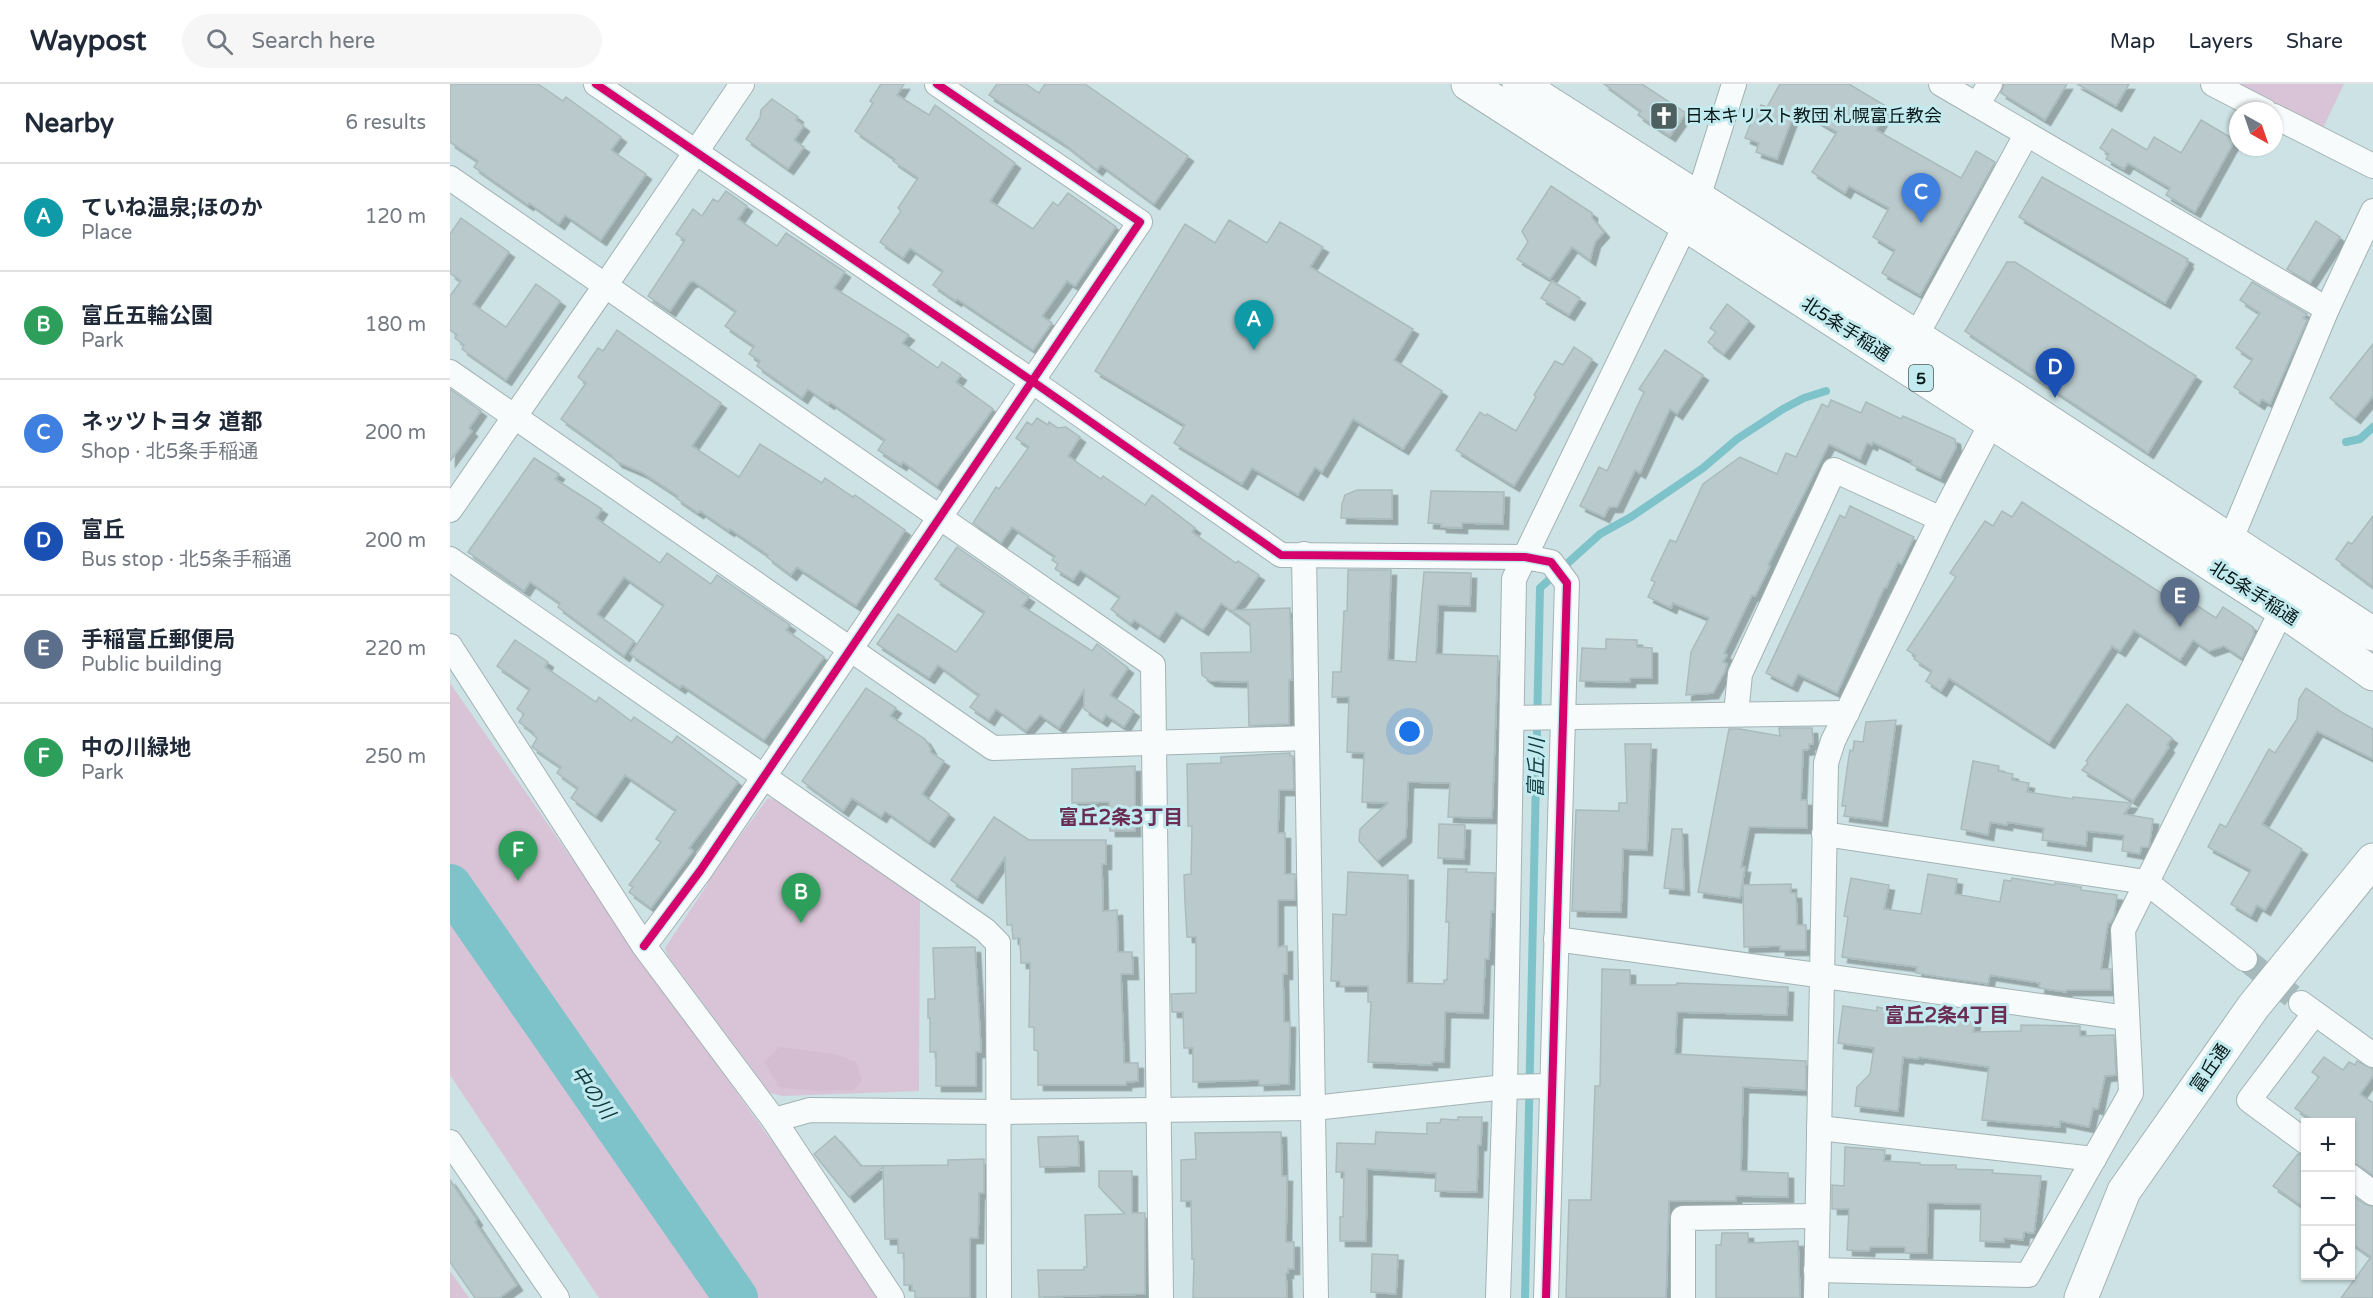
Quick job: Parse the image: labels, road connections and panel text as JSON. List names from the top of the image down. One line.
{"streets":{"main road":["北5条手稲通","5","富丘通"]},"districts":["富丘2条3丁目","富丘2条4丁目"],"water":["富丘川","中の川"],"places":{"church":["日本キリスト教団 札幌富丘教会"]},"north":"bottom right","page":{"header":"Waypost","search":"Search here","nav":["Map","Layers","Share"],"heading":["Nearby","6 results"],"list":[{"mark":"A","name":"ていね温泉;ほのか","note":"Place","value":"120 m"},{"mark":"B","name":"富丘五輪公園","note":"Park","value":"180 m"},{"mark":"C","name":"ネッツトヨタ 道都","note":"Shop · 北5条手稲通","value":"200 m"},{"mark":"D","name":"富丘","note":"Bus stop · 北5条手稲通","value":"200 m"},{"mark":"E","name":"手稲富丘郵便局","note":"Public building","value":"220 m"},{"mark":"F","name":"中の川緑地","note":"Park","value":"250 m"}],"pins":["C","A","D","E","F","B"],"map_buttons":["+","−"]}}
